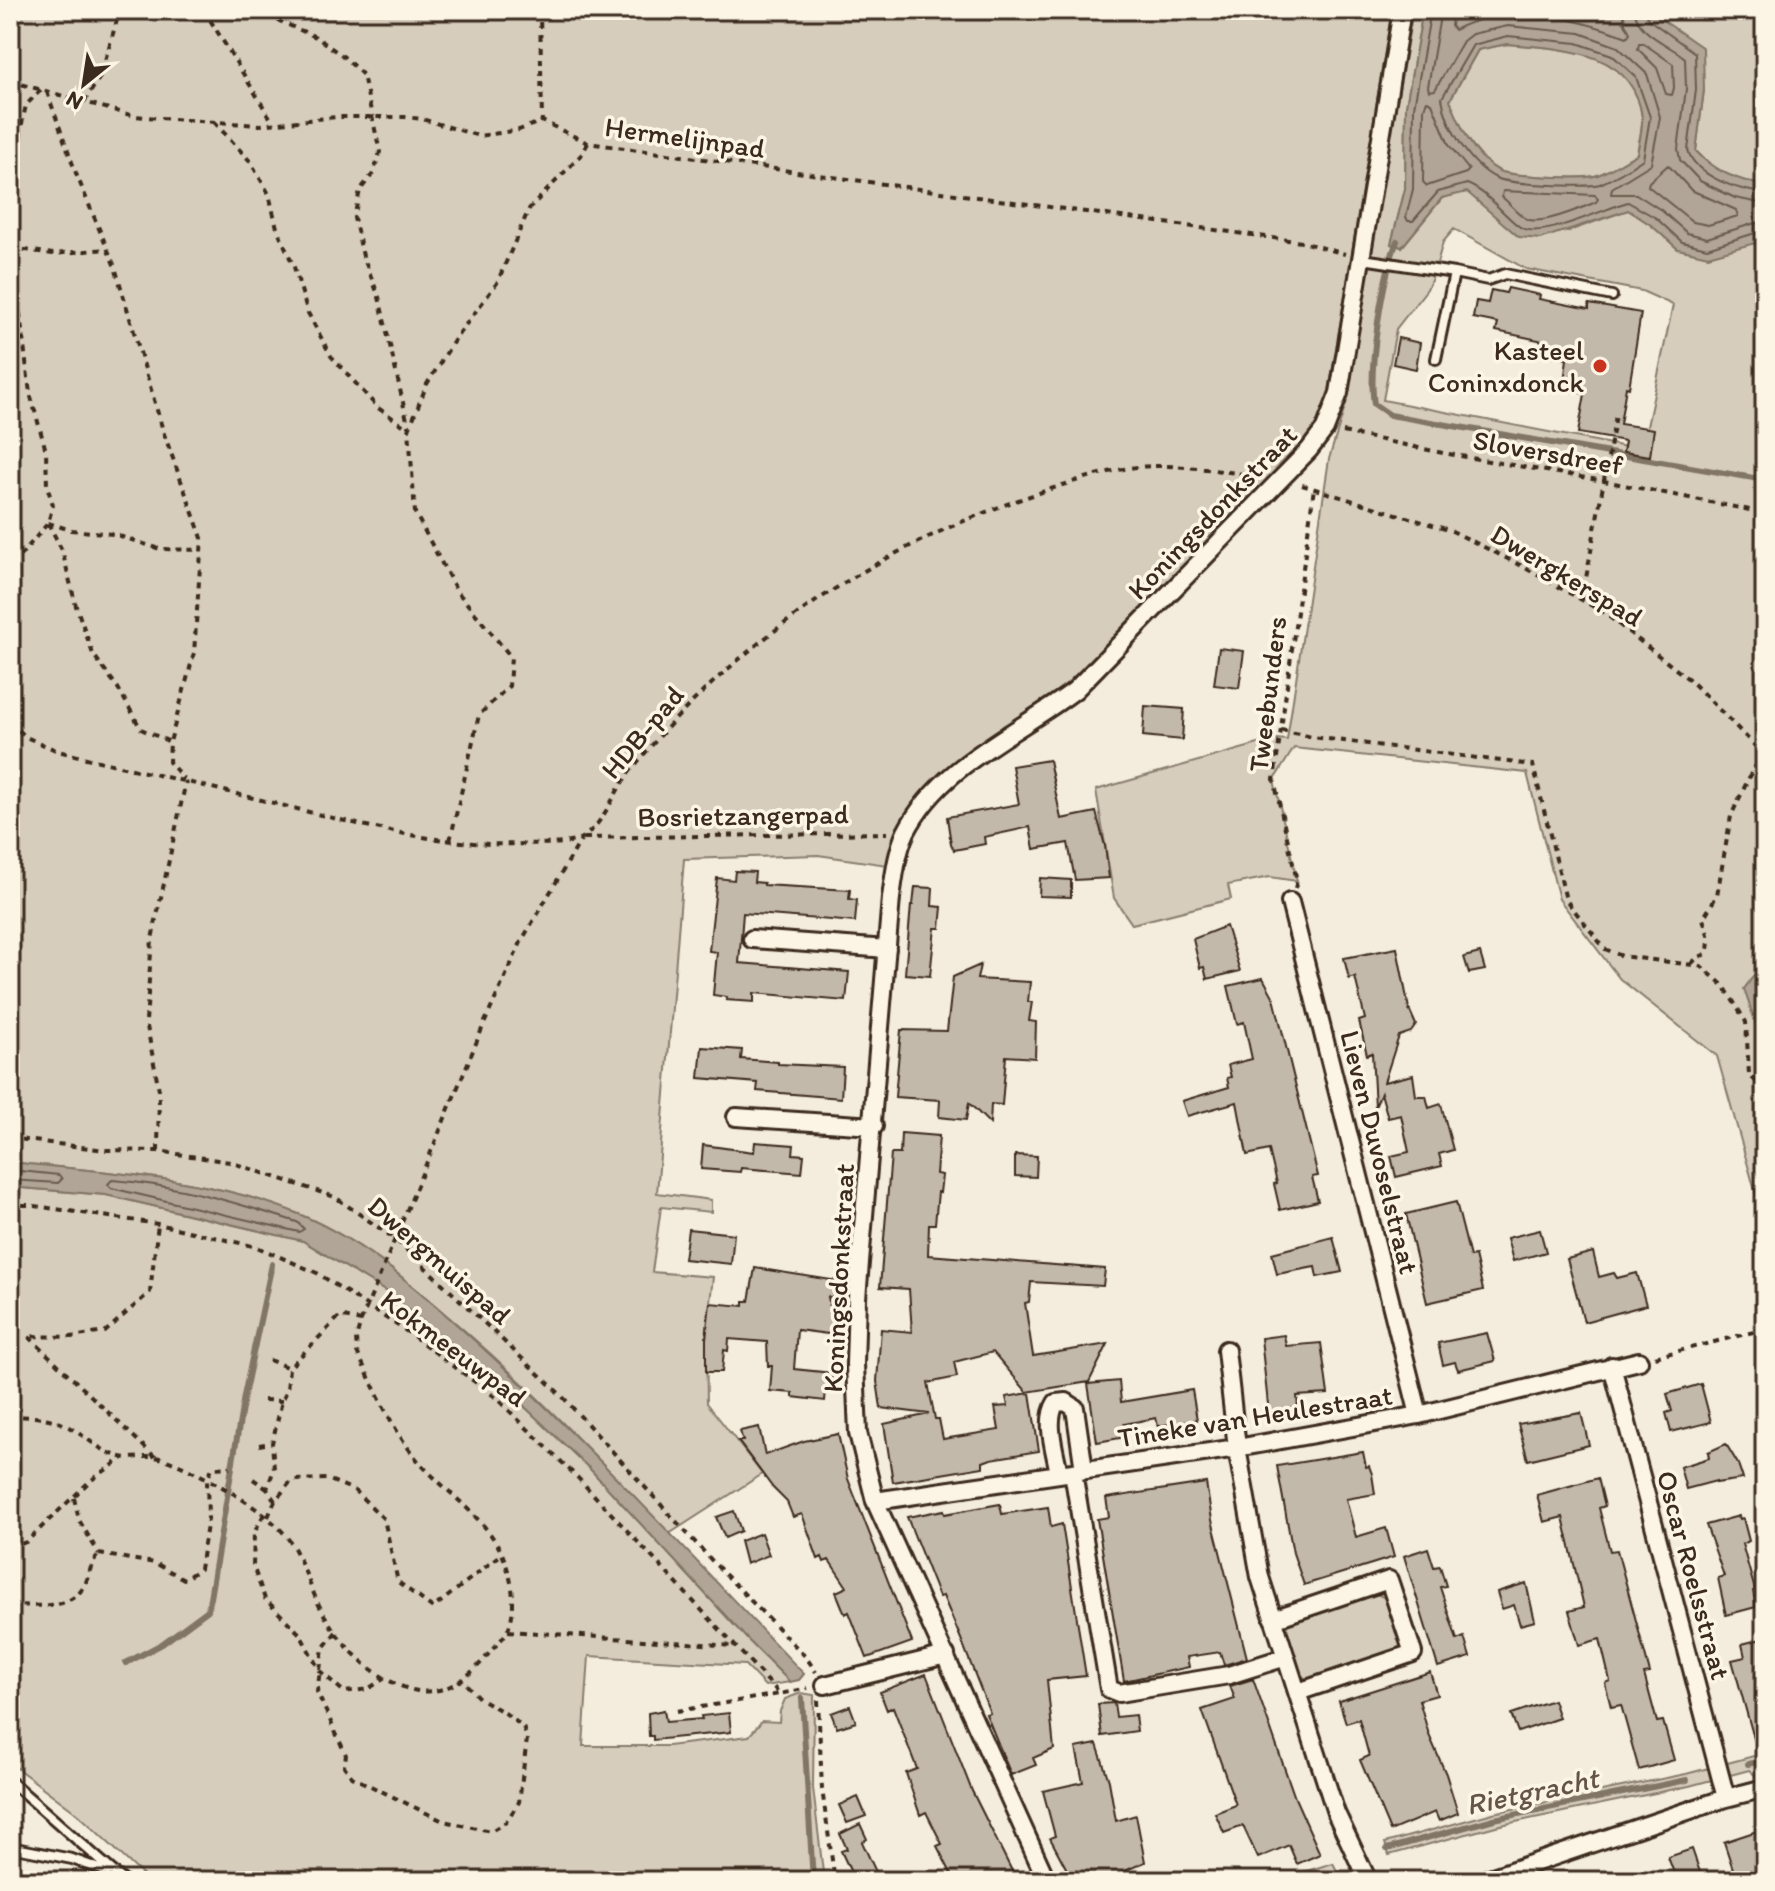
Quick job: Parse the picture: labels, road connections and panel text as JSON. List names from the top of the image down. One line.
{"streets":{"street":["Koningsdonkstraat","Lieven Duvoselstraat","Tineke van Heulestraat","Oscar Roelsstraat"],"path":["Hermelijnpad","Sloversdreef","Dwergkerspad","Tweebunders","HDB-pad","Bosrietzangerpad","Dwergmuispad","Kokmeeuwpad"]},"crossings":[["Hermelijnpad","Koningsdonkstraat"],["Sloversdreef","Koningsdonkstraat"],["Koningsdonkstraat","HDB-pad"],["Koningsdonkstraat","Bosrietzangerpad"],["Koningsdonkstraat","Tineke van Heulestraat"],["Dwergkerspad","Tweebunders"],["Tweebunders","Lieven Duvoselstraat"],["HDB-pad","Bosrietzangerpad"],["HDB-pad","Dwergmuispad"],["Lieven Duvoselstraat","Tineke van Heulestraat"],["Tineke van Heulestraat","Oscar Roelsstraat"]],"water":["Rietgracht"],"places":["Kasteel Coninxdonck"],"north":"bottom left"}
